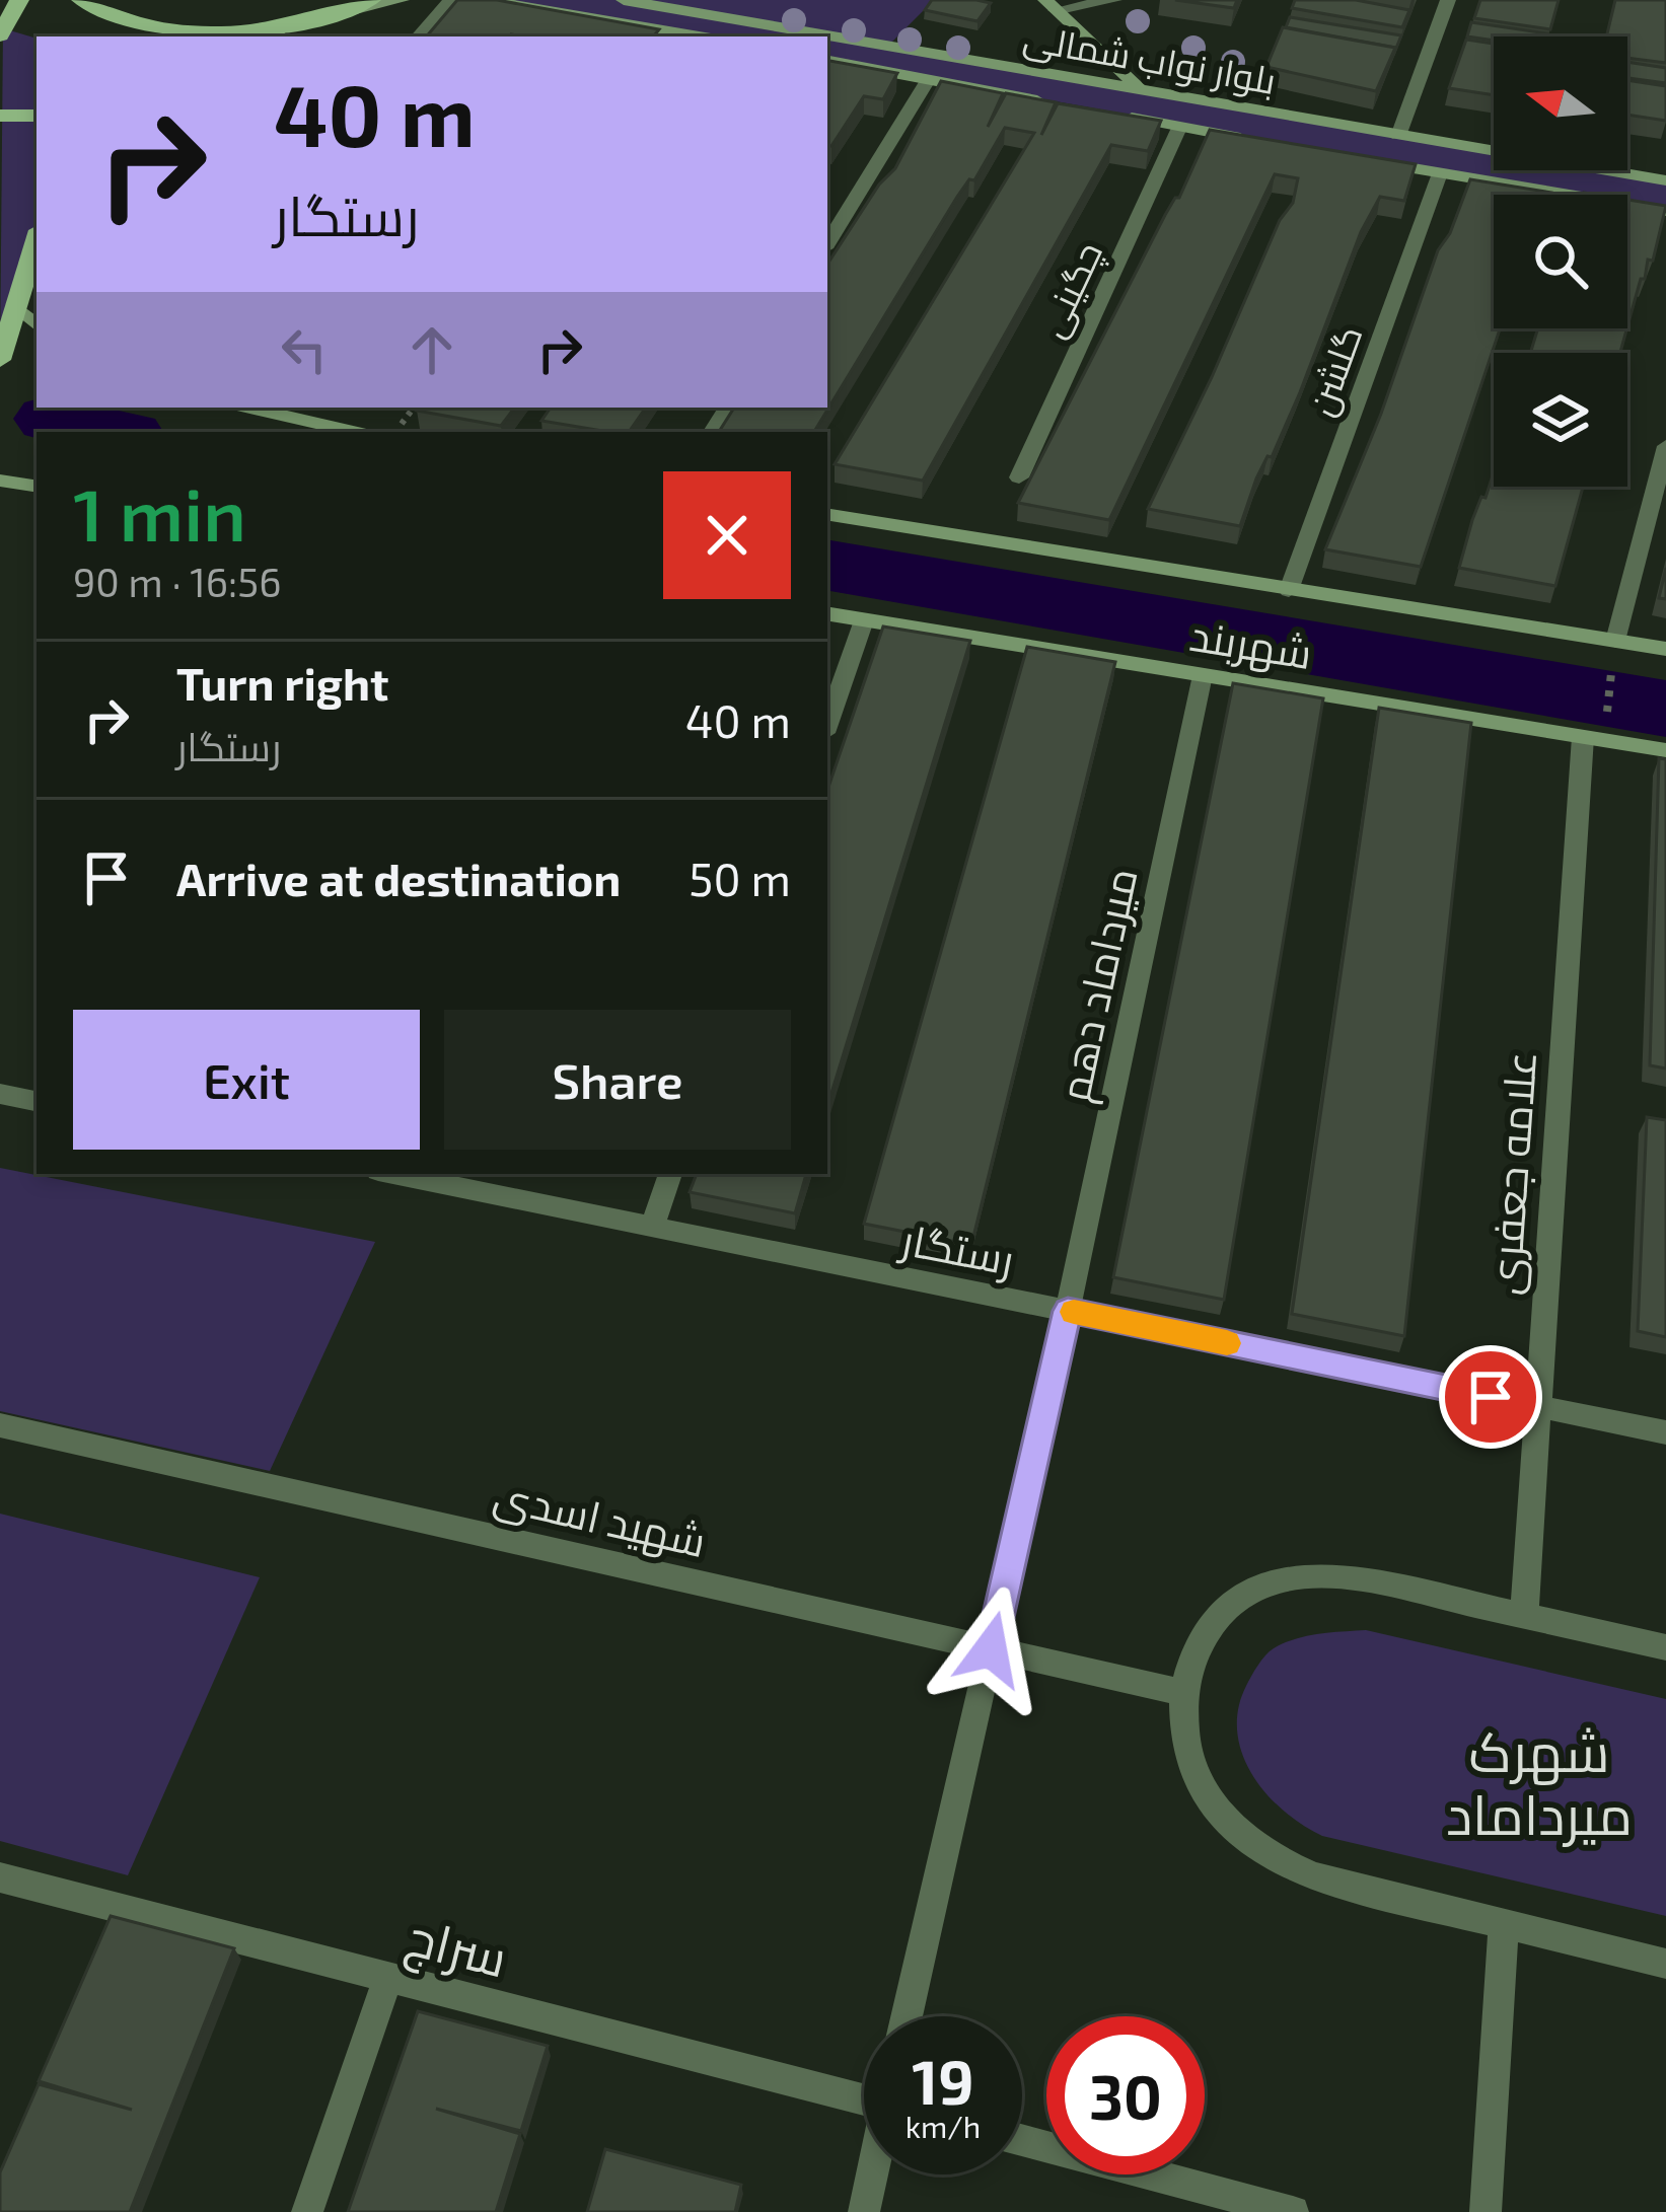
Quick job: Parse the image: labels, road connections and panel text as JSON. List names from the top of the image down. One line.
{"streets":{"main road":["بلوار نواب شمالی","شهربند"],"street":["چگینی","گلشن","میرداماد دهم","علامه جعفری","رستگار","شهید اسدی","سراج"]},"crossings":[["بلوار نواب شمالی","چگینی"],["گلشن","شهربند"],["شهربند","میرداماد دهم"],["شهربند","علامه جعفری"],["میرداماد دهم","رستگار"],["میرداماد دهم","شهید اسدی"],["علامه جعفری","رستگار"]],"districts":["شهرک میرداماد"],"north":"left","page":{"turn":["40 m","رستگار"],"heading":["1 min","90 m · 16:56"],"list":[{"name":"Turn right","note":"رستگار","value":"40 m"},{"name":"Arrive at destination","value":"50 m"}],"buttons":["Exit","Share"],"speed":"19 km/h","limit":"30"}}
